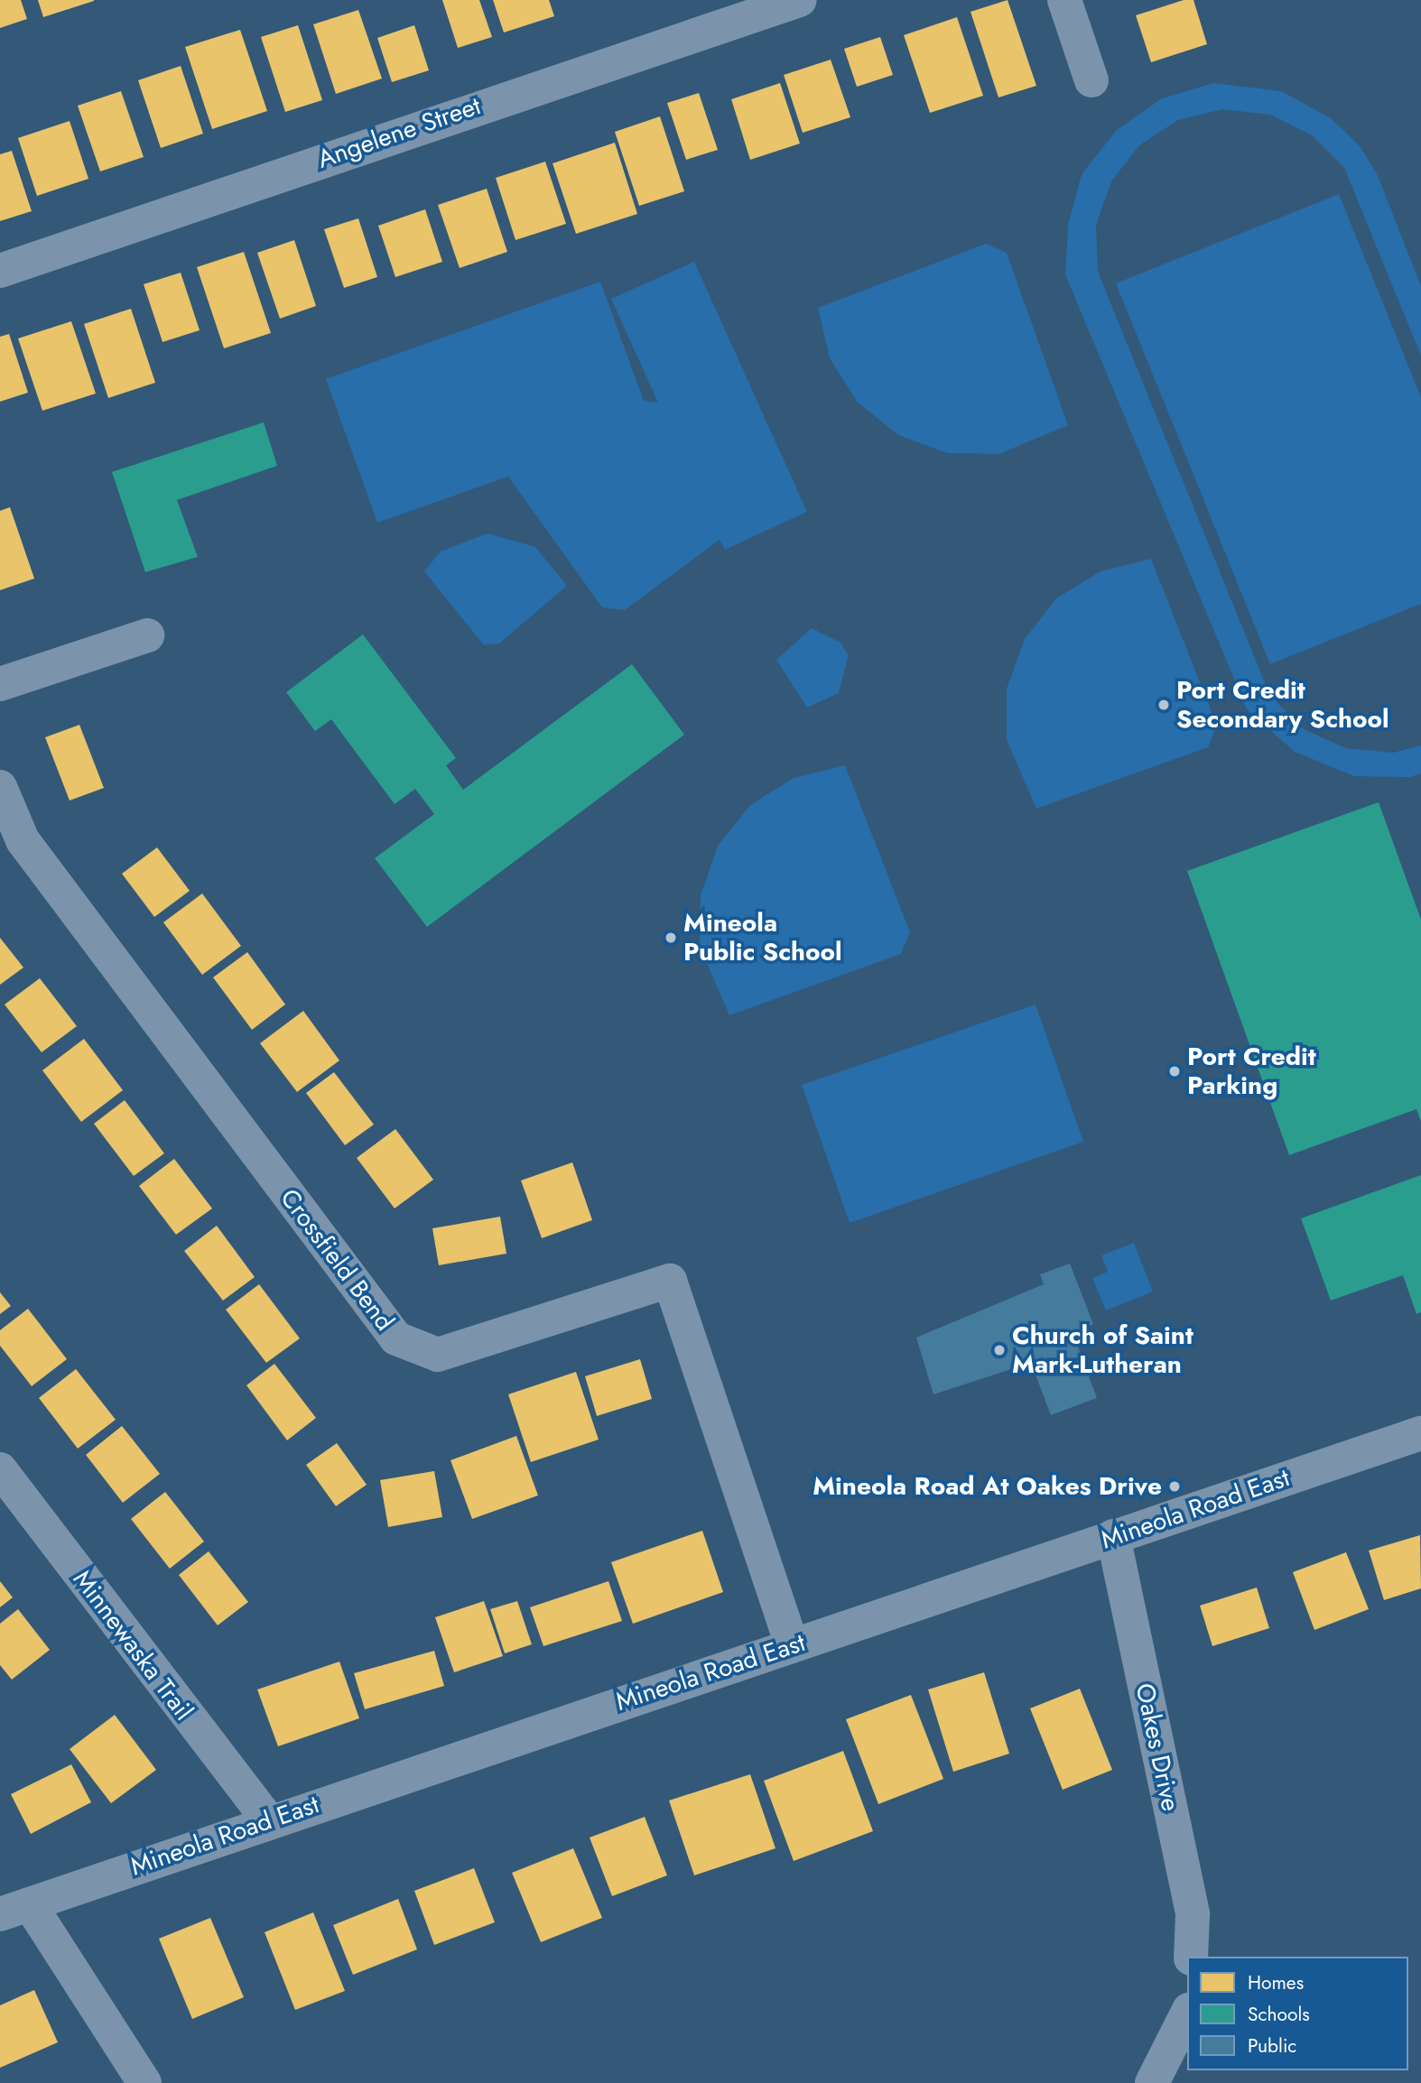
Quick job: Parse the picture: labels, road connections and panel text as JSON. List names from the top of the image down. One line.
{"streets":{"street":["Angelene Street","Crossfield Bend","Mineola Road East","Minnewaska Trail","Oakes Drive"]},"crossings":[["Crossfield Bend","Mineola Road East"],["Mineola Road East","Minnewaska Trail"],["Mineola Road East","Oakes Drive"]],"places":["Port Credit Secondary School","Mineola Public School","Port Credit Parking","Church of Saint Mark-Lutheran","Mineola Road At Oakes Drive"],"legend":["Homes","Schools","Public"]}
